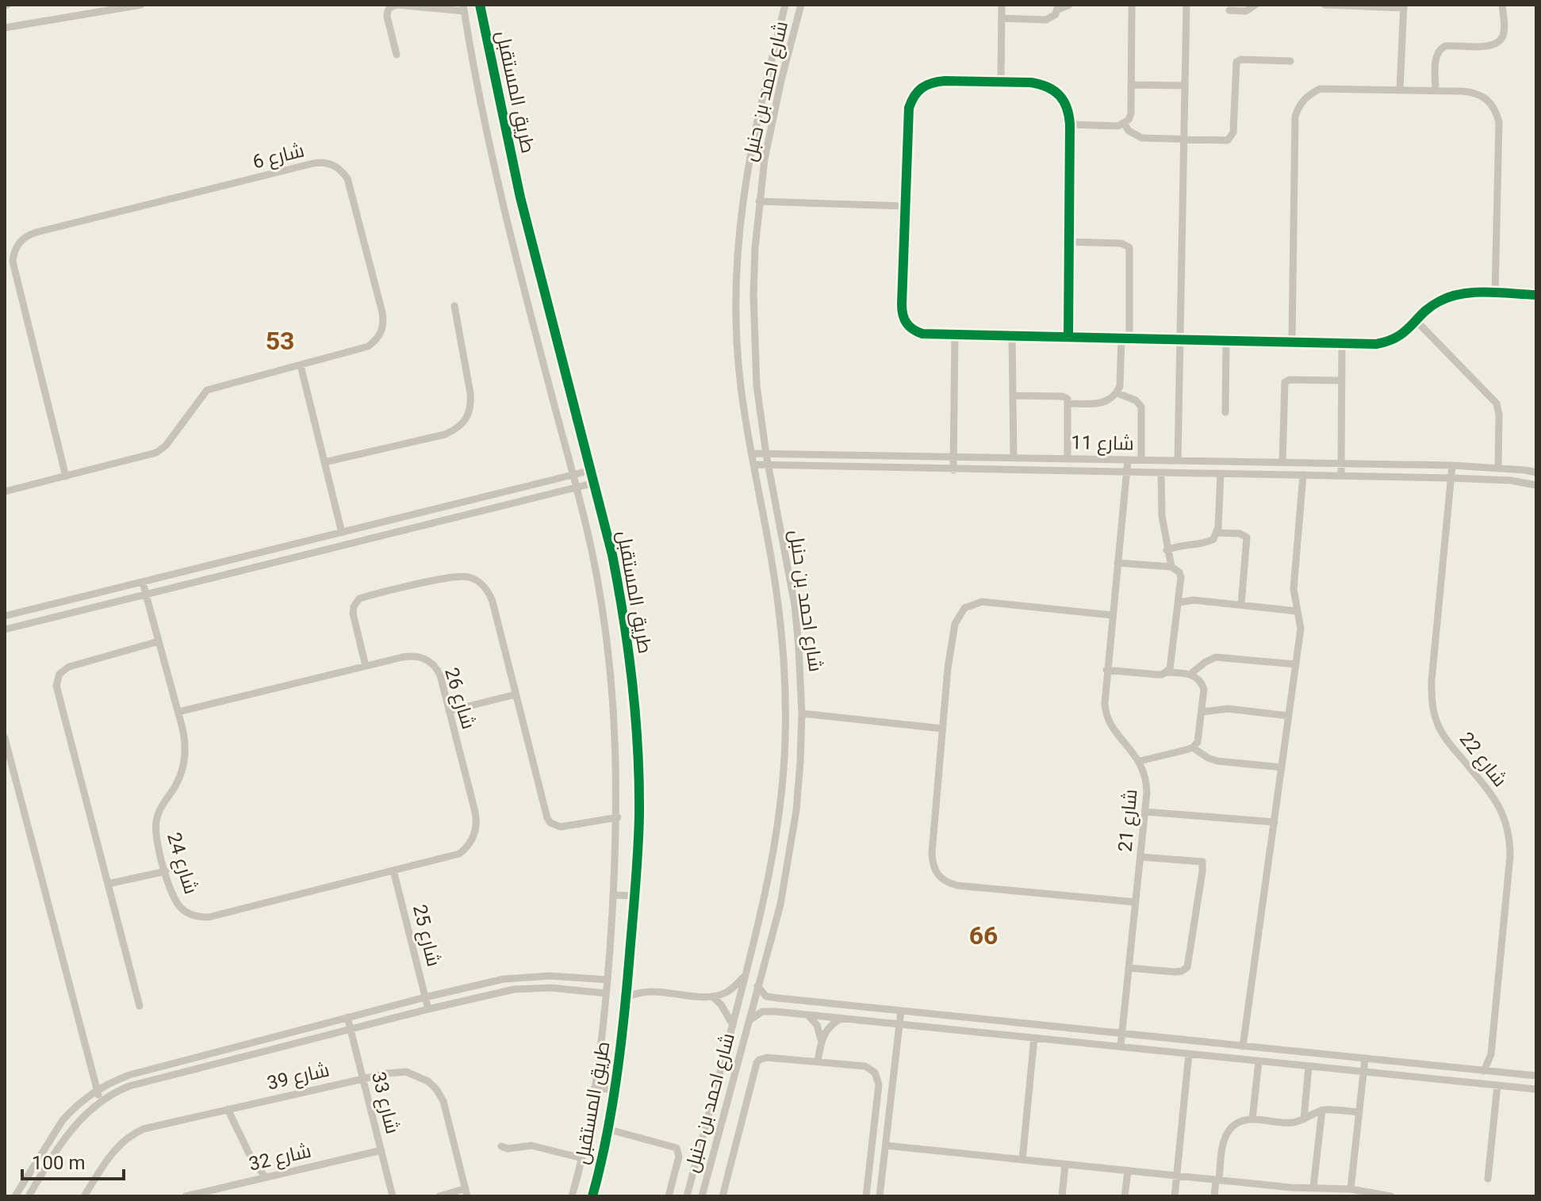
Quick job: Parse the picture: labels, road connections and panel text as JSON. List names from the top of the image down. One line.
{"streets":{"street":["شارع احمد بن حنبل","طريق المستقبل","شارع 6","شارع 11","شارع 26","شارع 22","شارع 21","شارع 24","شارع 25","شارع 39","شارع 33","شارع 32"]},"crossings":[["شارع احمد بن حنبل","شارع 11"],["شارع 11","شارع 22"],["شارع 11","شارع 21"],["شارع 26","شارع 24"],["شارع 26","شارع 25"],["شارع 24","شارع 25"],["شارع 39","شارع 33"],["شارع 33","شارع 32"]],"districts":["53","66"],"scale_bar":"100 m"}
